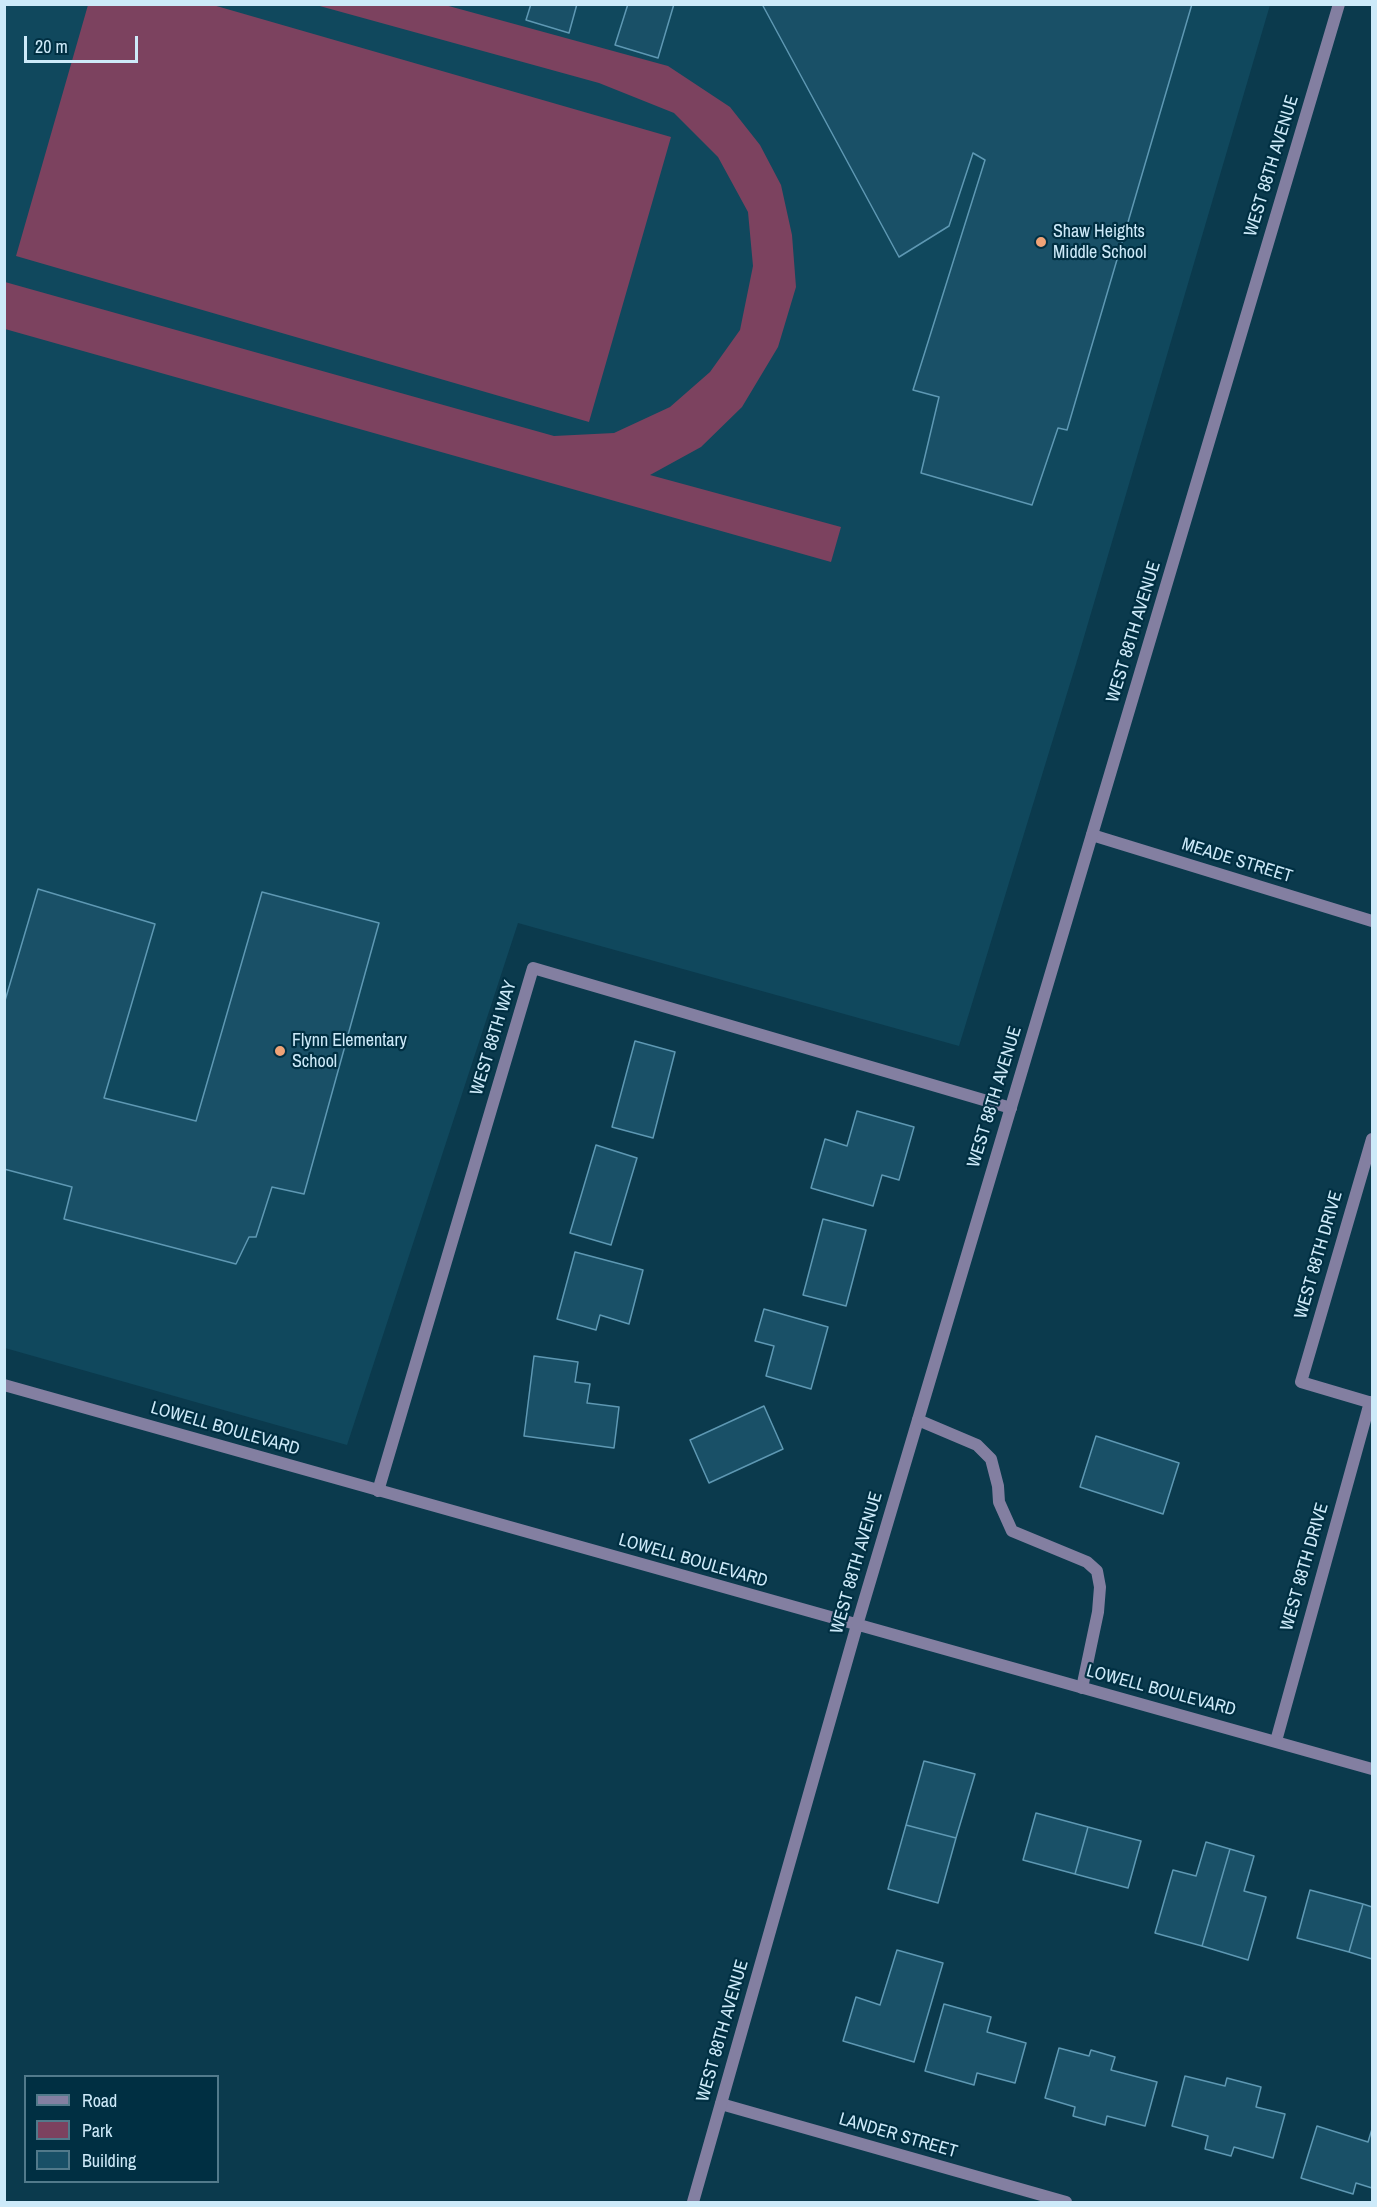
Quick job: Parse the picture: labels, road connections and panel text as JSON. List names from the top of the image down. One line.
{"streets":{"street":["WEST 88TH AVENUE","MEADE STREET","WEST 88TH WAY","WEST 88TH DRIVE","LOWELL BOULEVARD","LANDER STREET"]},"crossings":[["WEST 88TH AVENUE","MEADE STREET"],["WEST 88TH AVENUE","WEST 88TH WAY"],["WEST 88TH AVENUE","LOWELL BOULEVARD"],["WEST 88TH AVENUE","LANDER STREET"],["WEST 88TH WAY","LOWELL BOULEVARD"],["WEST 88TH DRIVE","LOWELL BOULEVARD"]],"places":["Shaw Heights Middle School","Flynn Elementary School"],"legend":["Road","Park","Building"],"scale_bar":"20 m"}
